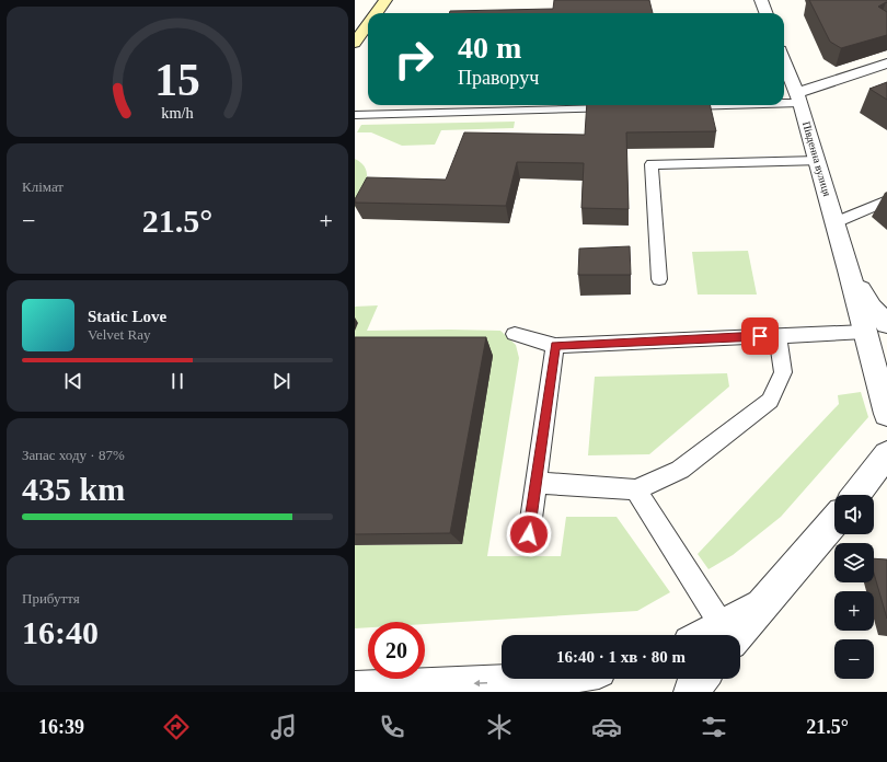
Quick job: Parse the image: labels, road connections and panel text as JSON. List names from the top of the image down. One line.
{"streets":{"street":["Південна вулиця"]},"page":{"turn":["40 m","Праворуч"],"tile":["Клімат",["Запас ходу · 87%","435 km"],["Прибуття","16:40"]],"heat":["−","21.5°","+"],"song":["Static Love","Velvet Ray"],"map_buttons":["+","−"],"limit":"20","trip":"16:40 · 1 хв · 80 m","tabs":["16:39","21.5°"],"gauge":["15","km/h"]}}
